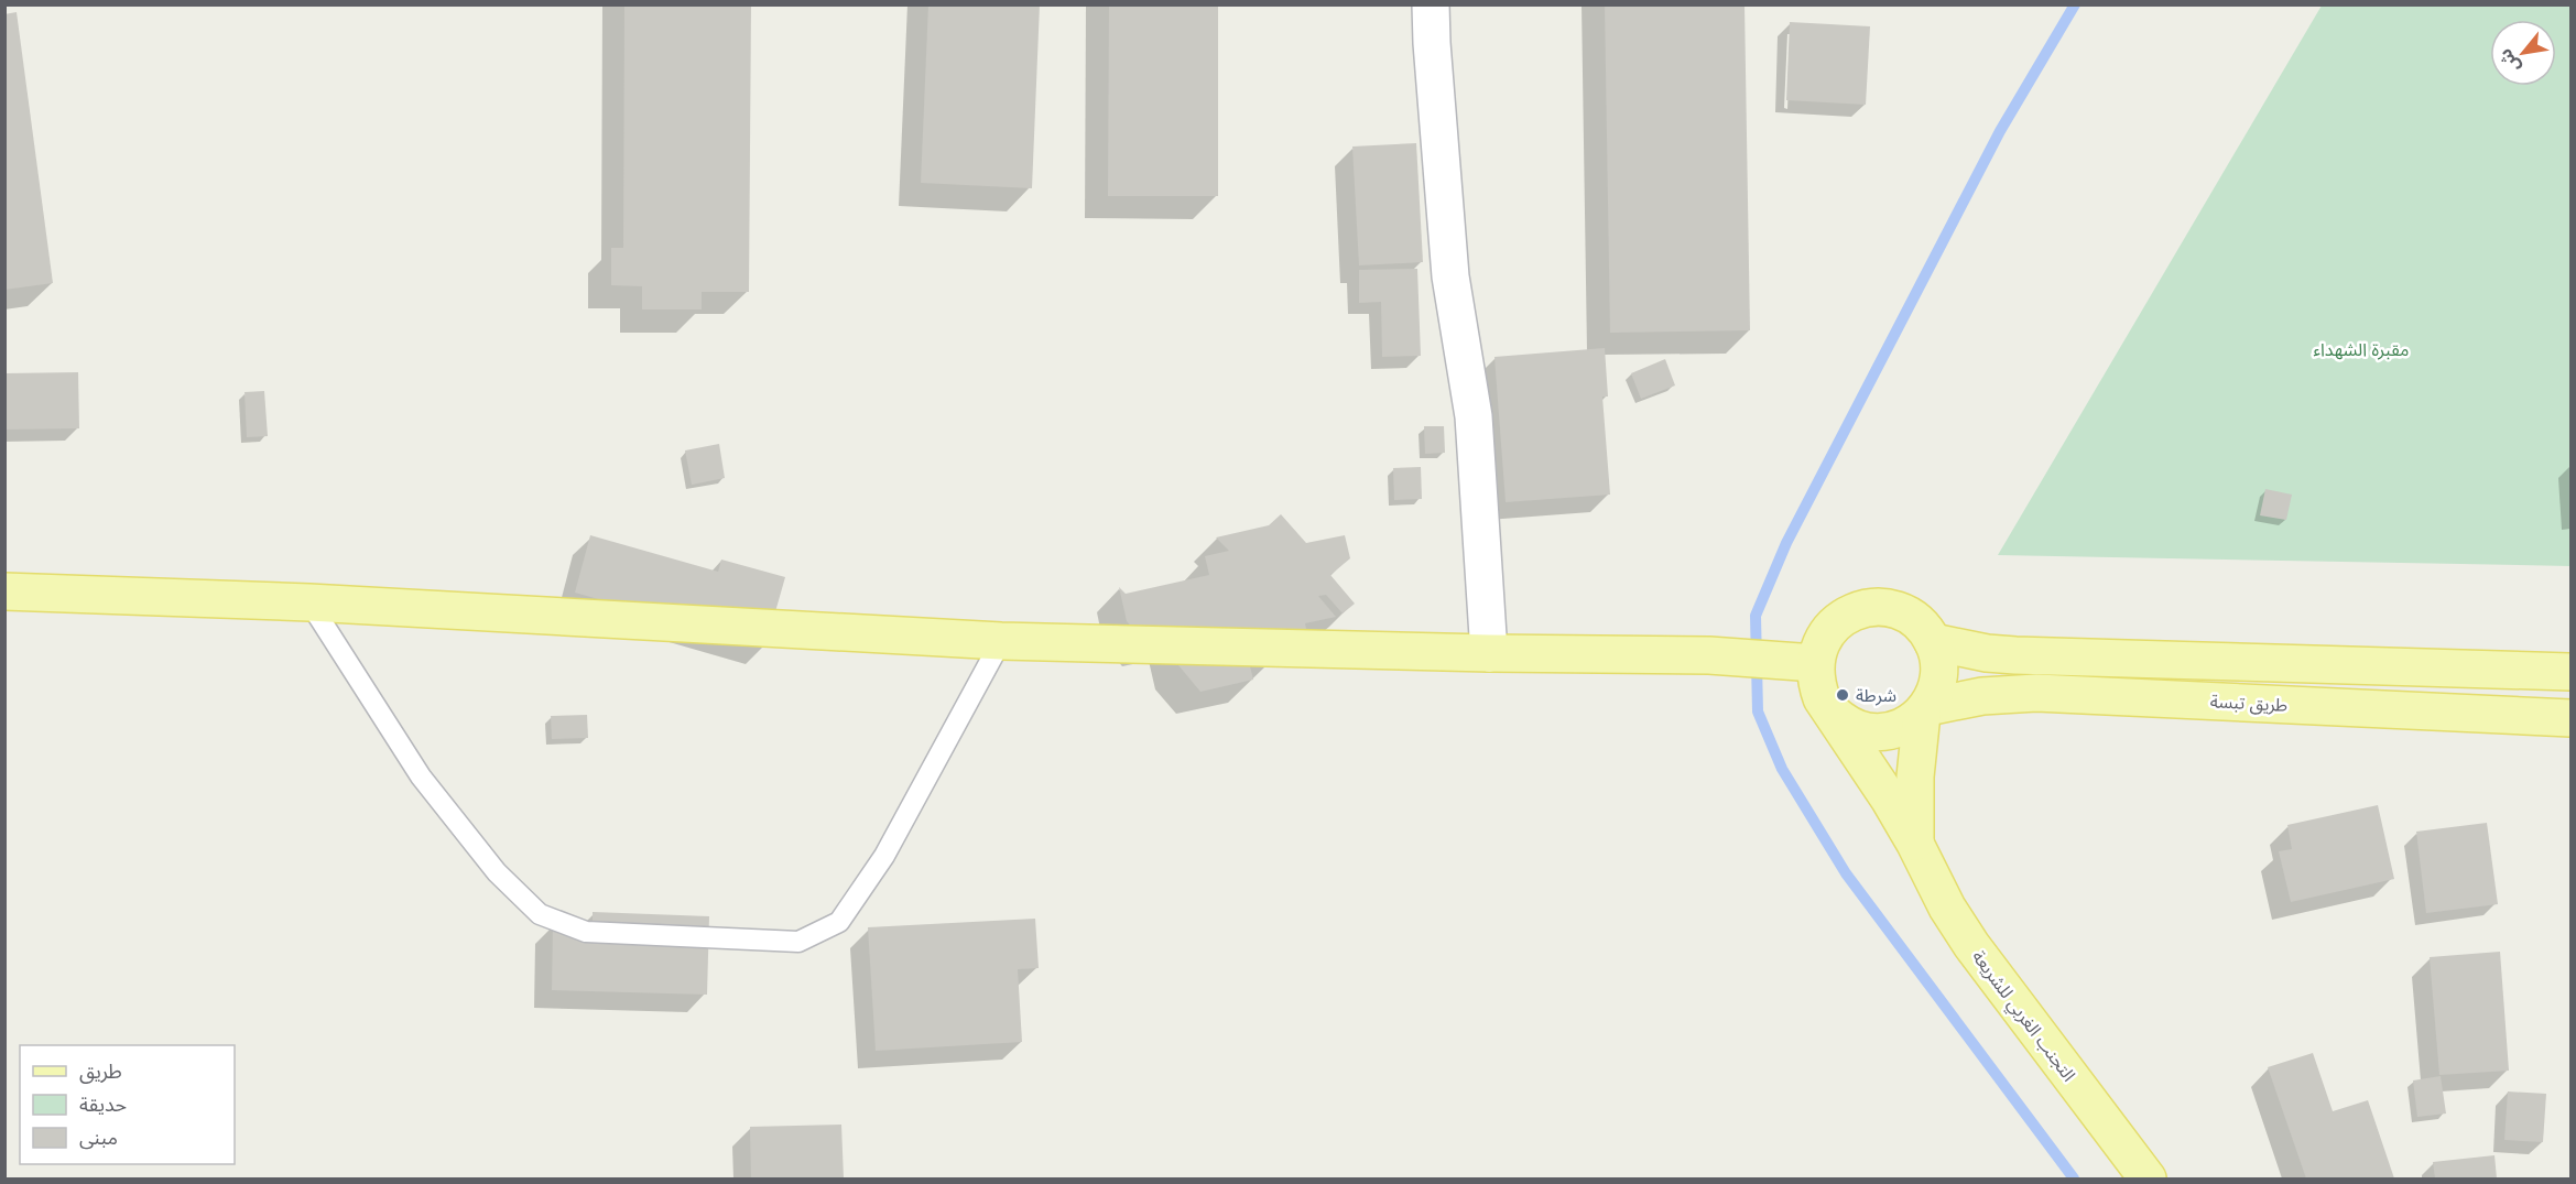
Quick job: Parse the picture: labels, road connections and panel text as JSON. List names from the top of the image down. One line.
{"streets":{"main road":["طريق تبسة","التجنب الغربي للشريعة"]},"crossings":[["طريق تبسة","التجنب الغربي للشريعة"]],"parks":["مقبرة الشهداء"],"places":["شرطة"],"legend":["طريق","حديقة","مبنى"],"north":"bottom left"}
